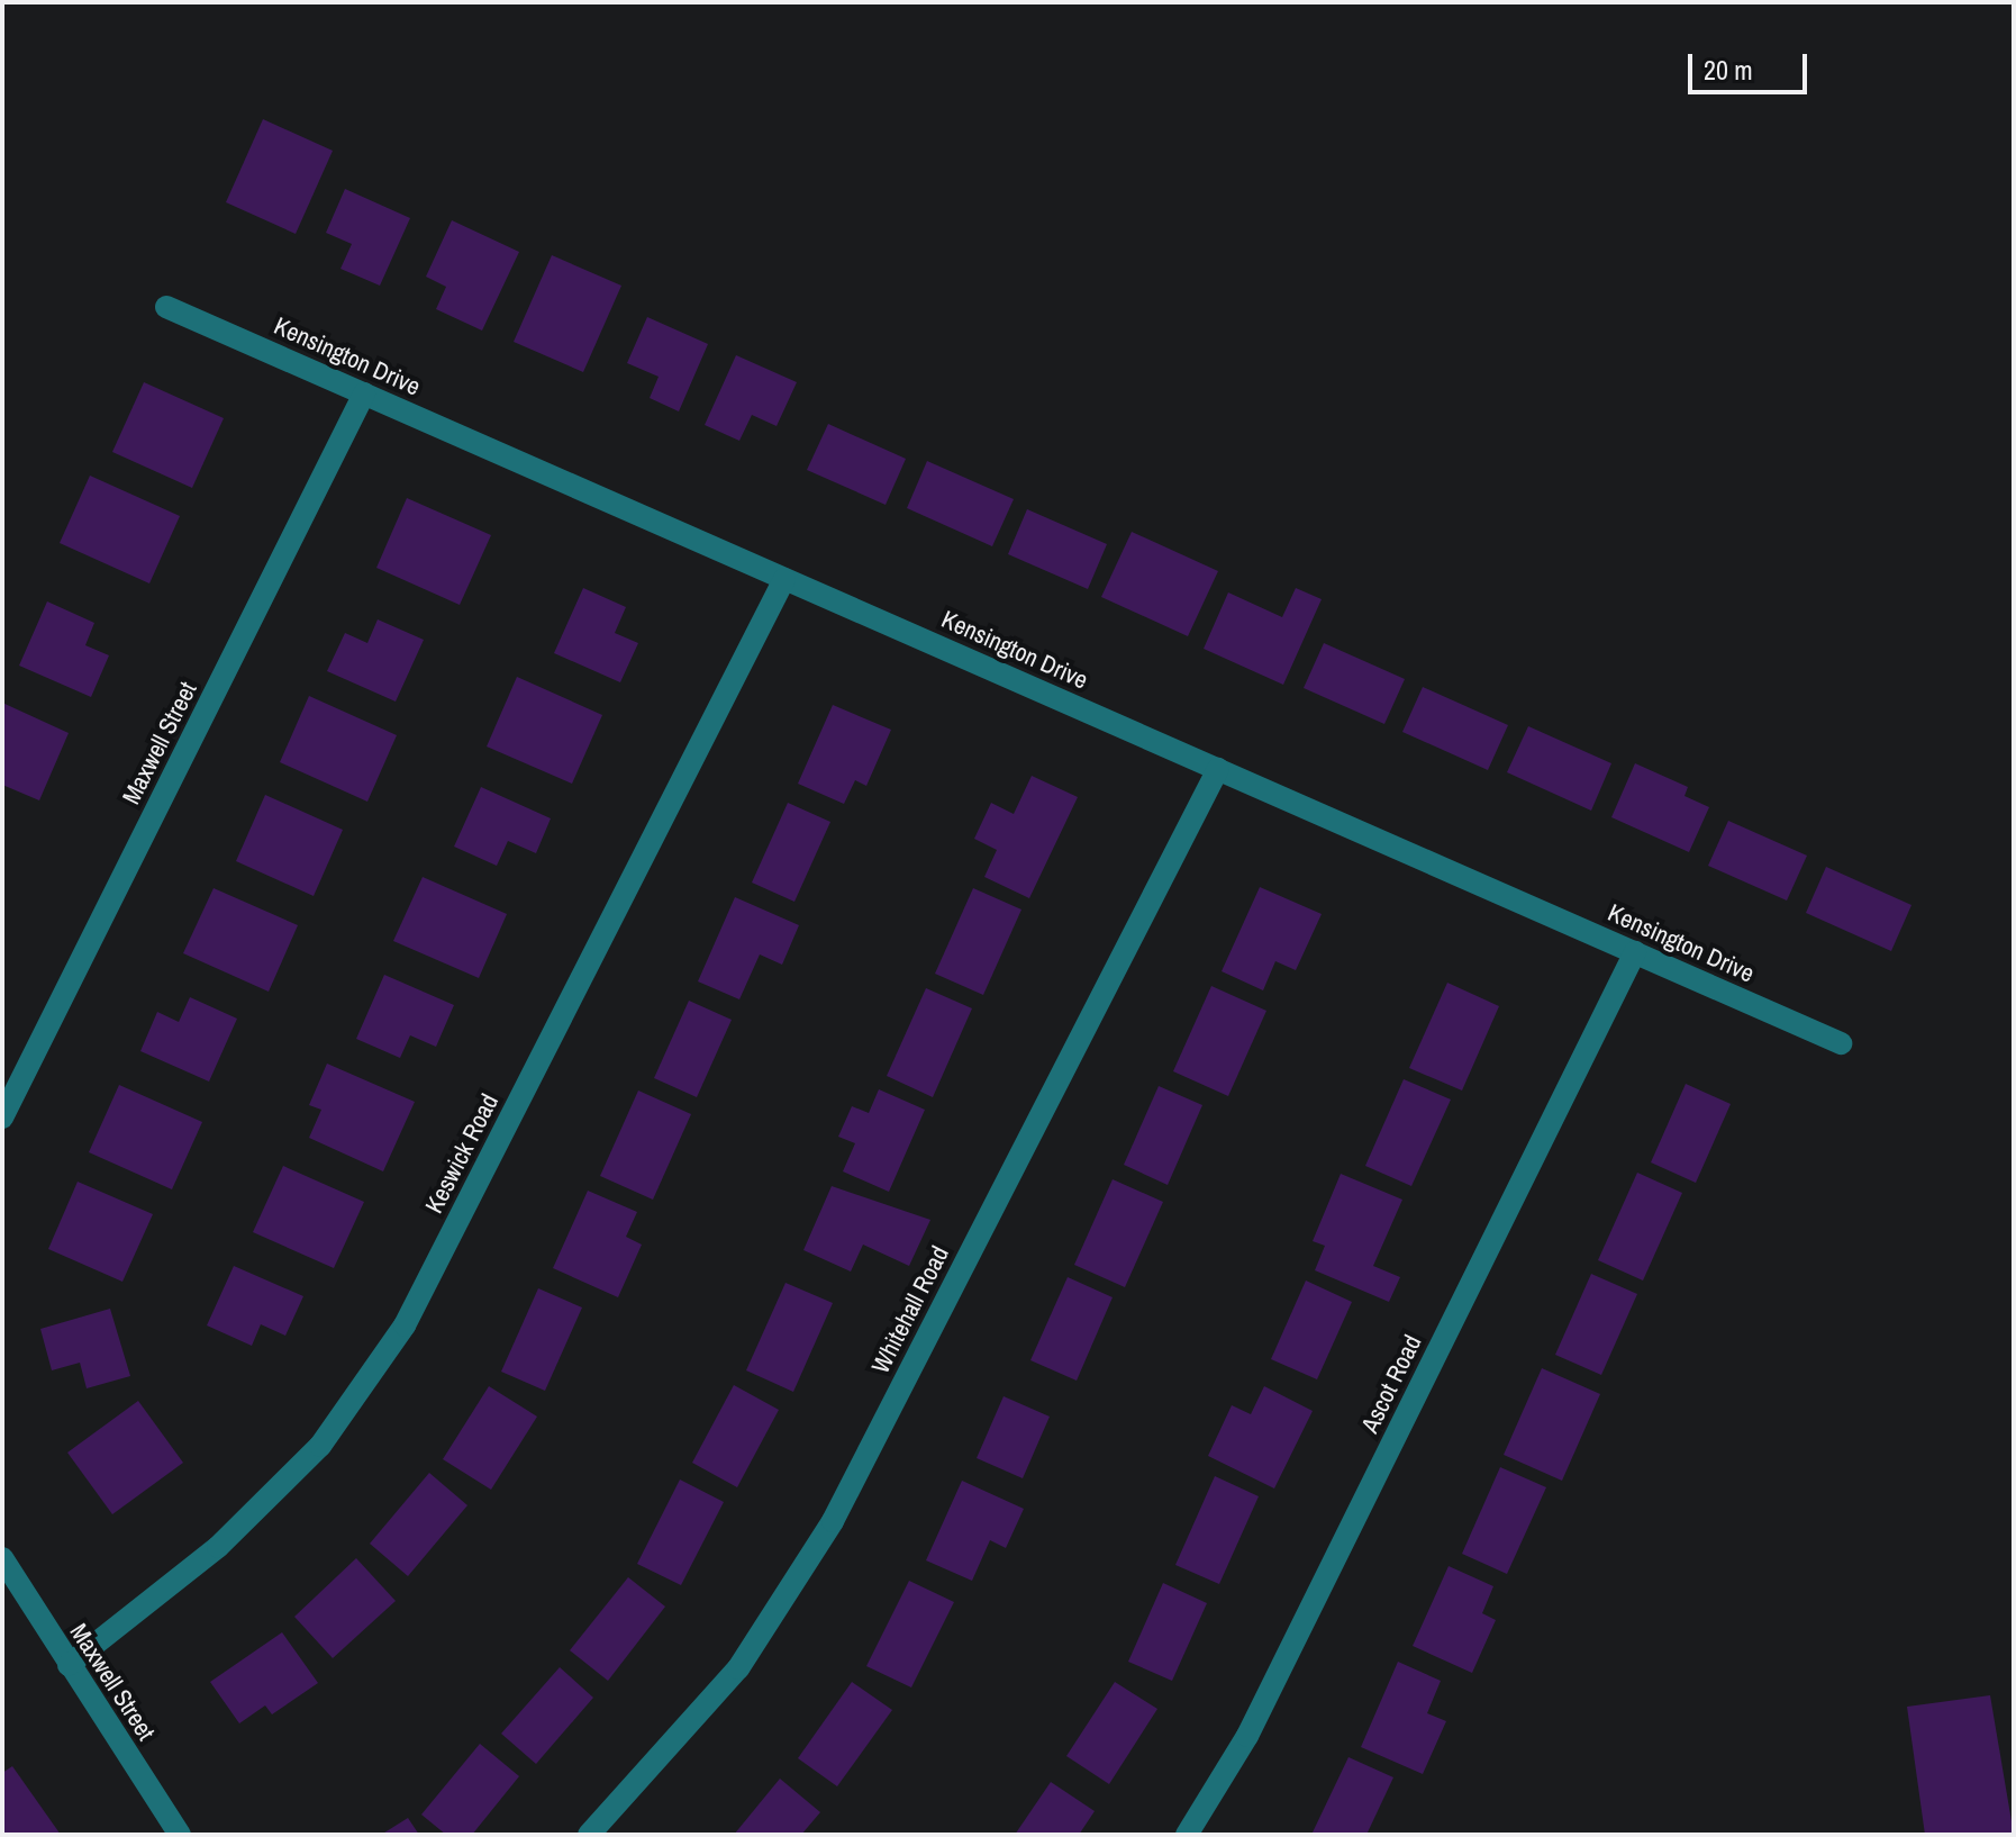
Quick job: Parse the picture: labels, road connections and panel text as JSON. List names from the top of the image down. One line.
{"streets":{"street":["Kensington Drive","Maxwell Street","Keswick Road","Whitehall Road","Ascot Road"]},"crossings":[["Kensington Drive","Maxwell Street"],["Kensington Drive","Keswick Road"],["Kensington Drive","Whitehall Road"],["Kensington Drive","Ascot Road"],["Maxwell Street","Keswick Road"]],"scale_bar":"20 m"}
